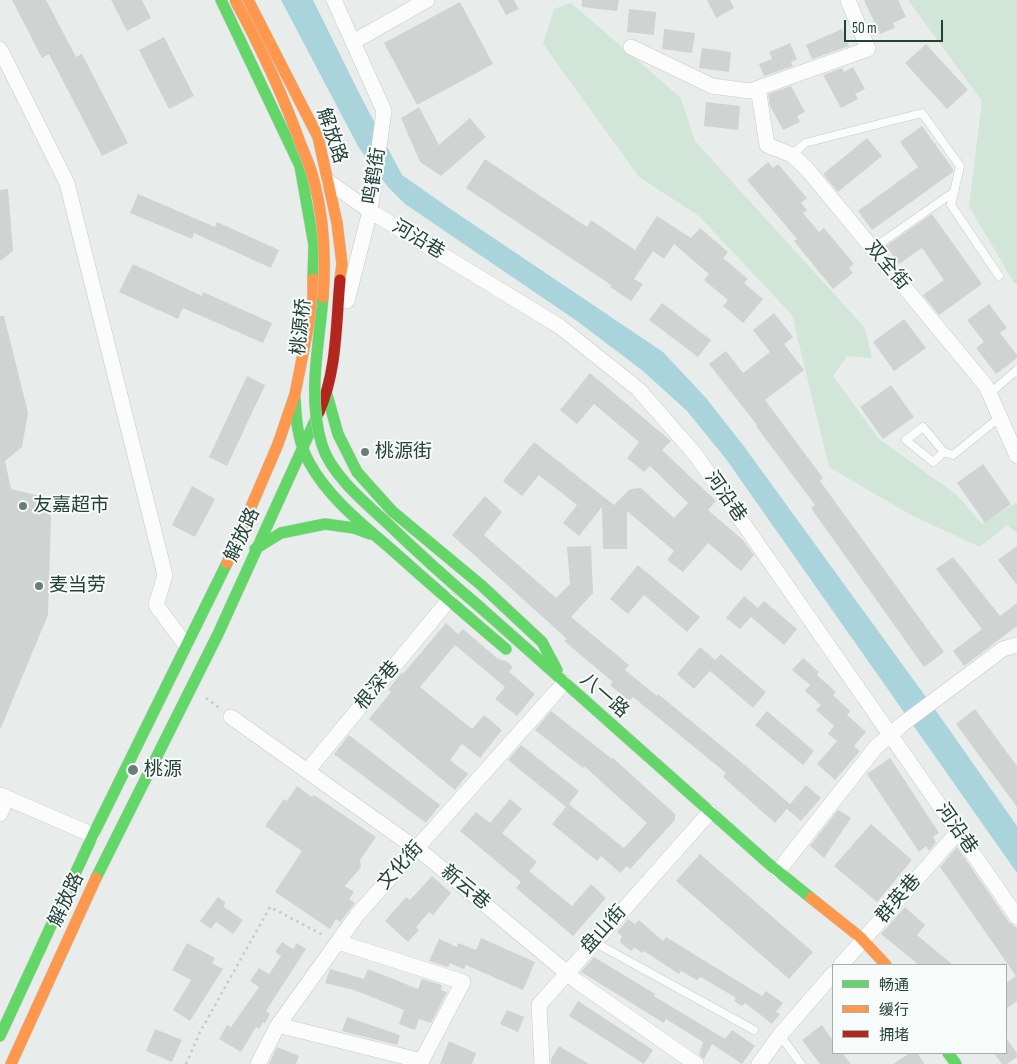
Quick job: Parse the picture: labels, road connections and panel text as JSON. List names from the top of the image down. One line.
{"streets":{"main road":["解放路","桃源桥","八一路"],"street":["鸣鹤街","河沿巷","双全街","根深巷","文化街","新云巷","群英巷","盘山街"]},"crossings":[["解放路","鸣鹤街"],["解放路","河沿巷"],["解放路","八一路"],["鸣鹤街","河沿巷"],["河沿巷","群英巷"],["桃源桥","八一路"],["桃源桥","文化街"],["根深巷","新云巷"],["八一路","文化街"],["八一路","群英巷"],["八一路","盘山街"],["文化街","新云巷"],["新云巷","盘山街"]],"places":["桃源街","友嘉超市","麦当劳","桃源"],"legend":["畅通","缓行","拥堵"],"scale_bar":"50 m"}
